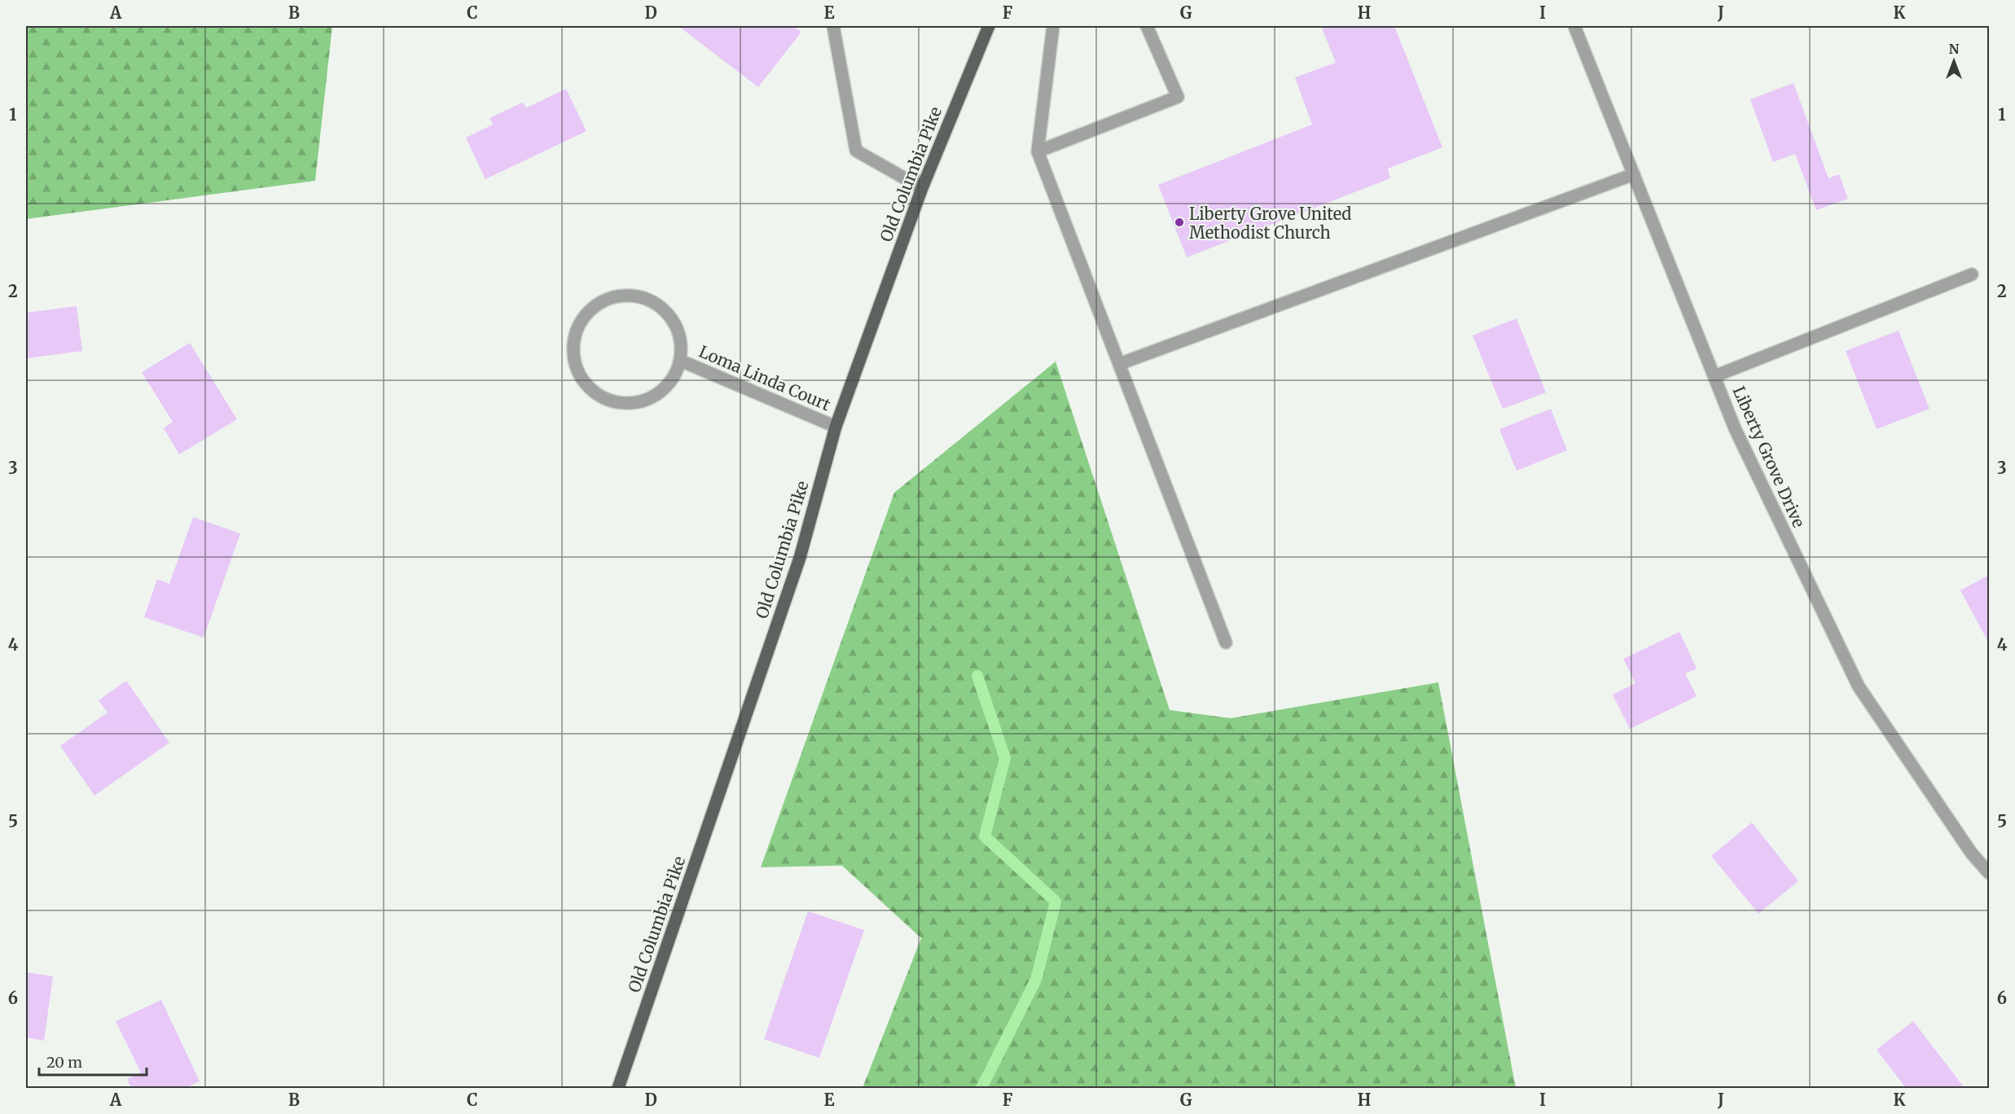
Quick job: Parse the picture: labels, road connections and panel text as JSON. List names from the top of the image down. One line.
{"streets":{"main road":["Old Columbia Pike"],"street":["Loma Linda Court","Liberty Grove Drive"]},"crossings":[["Old Columbia Pike","Loma Linda Court"]],"places":["Liberty Grove United Methodist Church"],"scale_bar":"20 m","north":"top","grid":{"columns":["A","B","C","D","E","F","G","H","I","J","K"],"rows":["1","2","3","4","5","6"]}}
